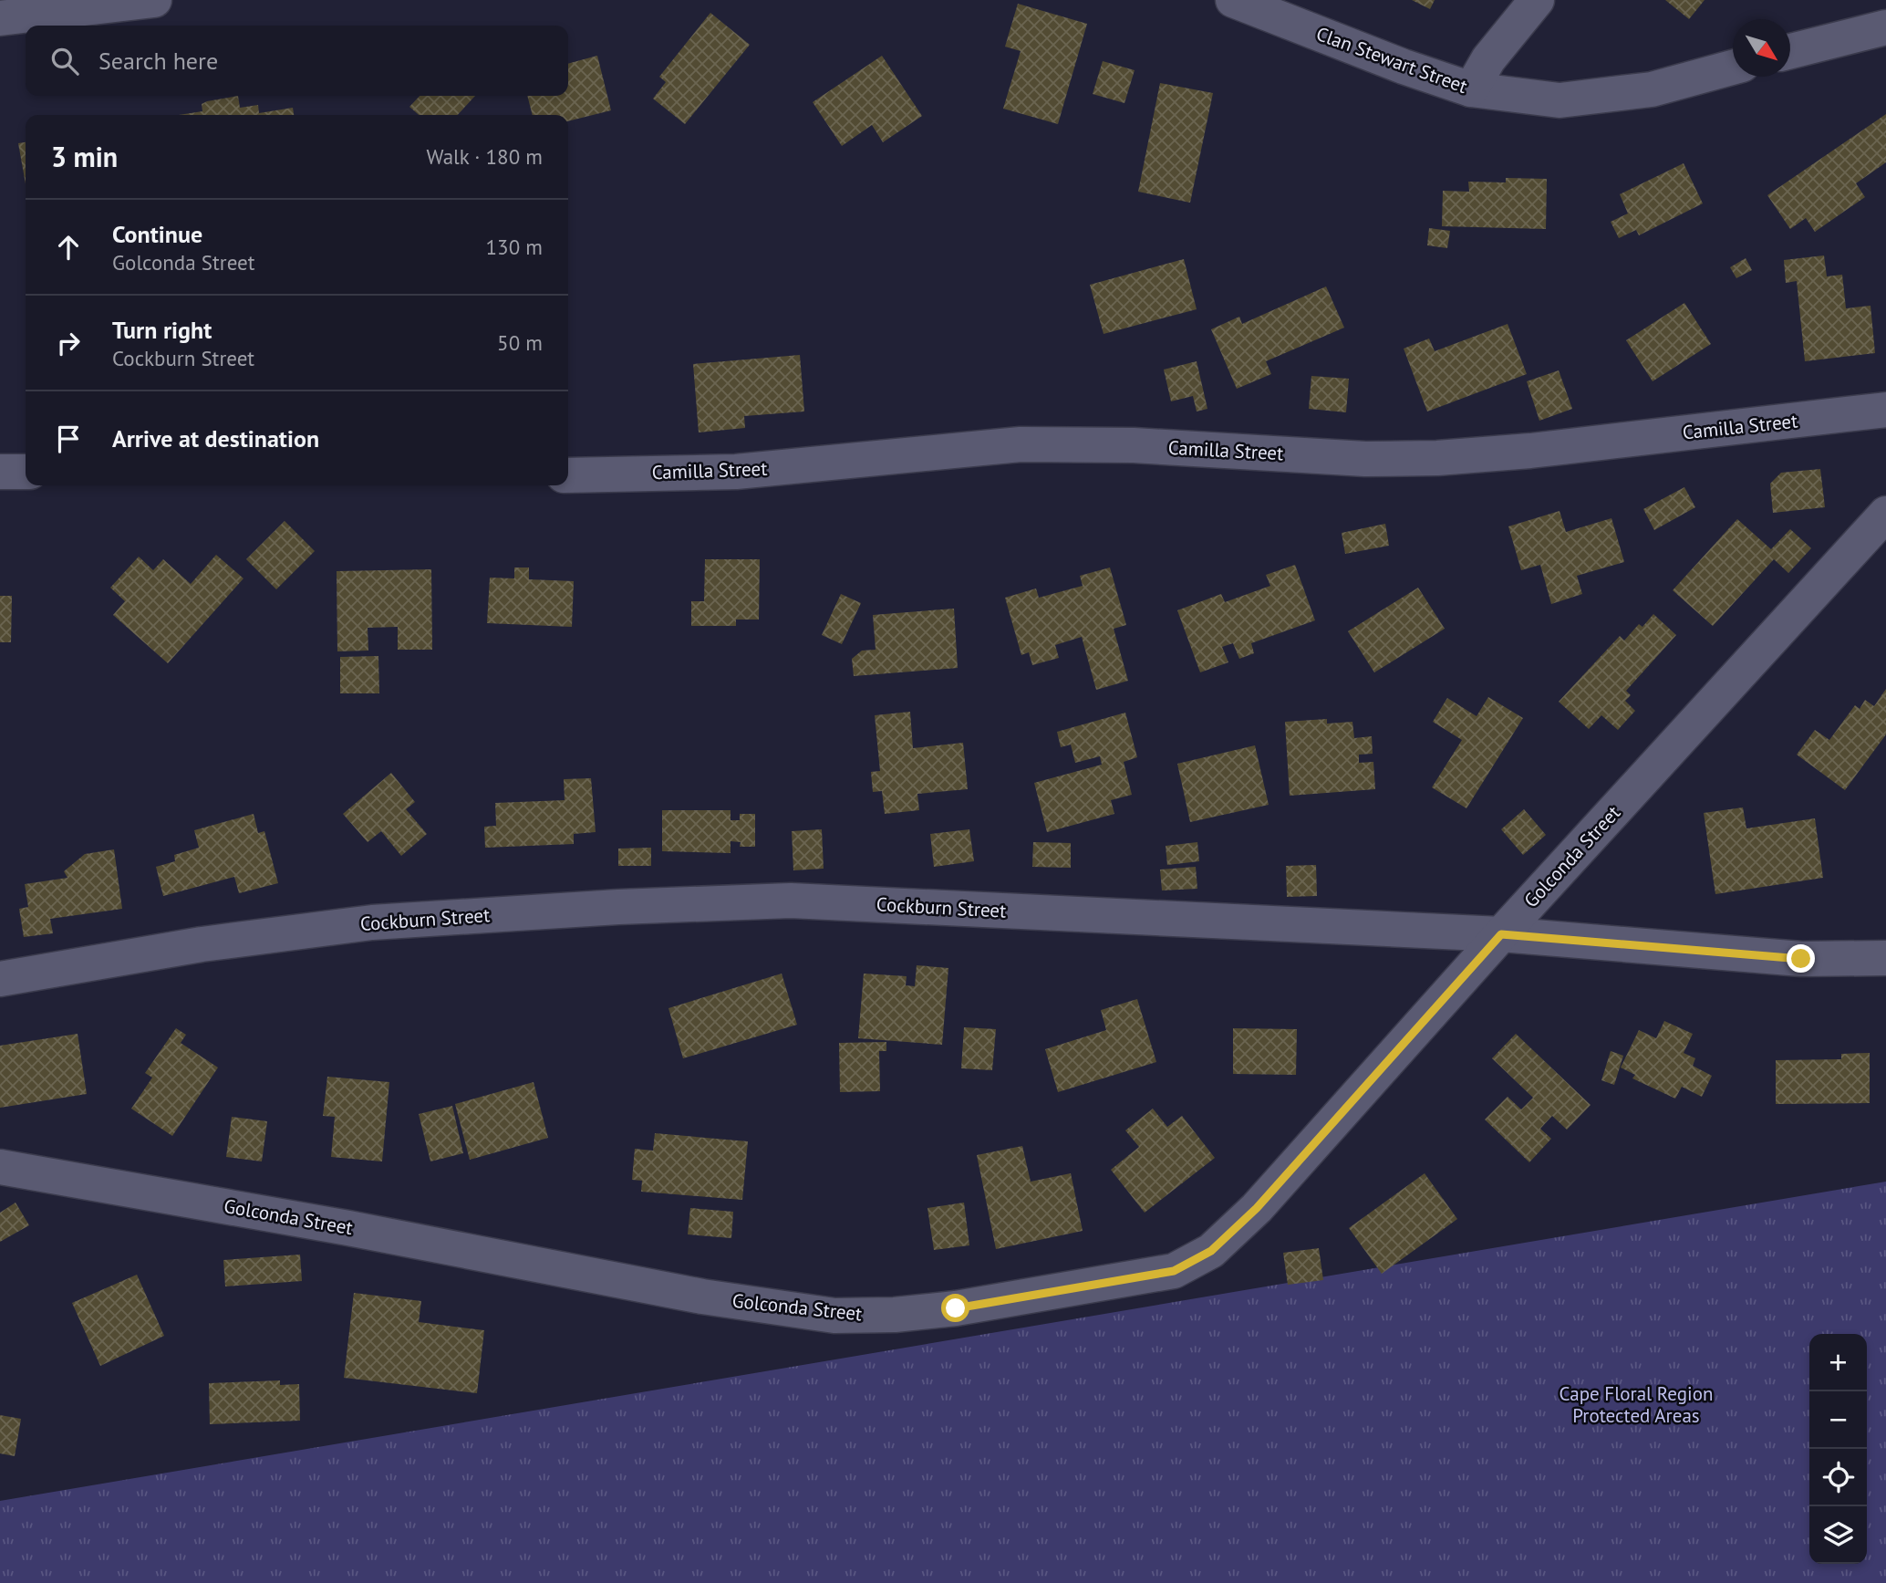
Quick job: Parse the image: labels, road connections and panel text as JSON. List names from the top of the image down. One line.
{"streets":{"street":["Clan Stewart Street","Camilla Street","Golconda Street","Cockburn Street"]},"crossings":[["Golconda Street","Cockburn Street"]],"parks":["Cape Floral Region Protected Areas"],"north":"bottom right","page":{"search":"Search here","heading":["3 min","Walk · 180 m"],"list":[["Continue","Golconda Street","130 m"],["Turn right","Cockburn Street","50 m"],"Arrive at destination"],"map_buttons":["+","−"]}}
